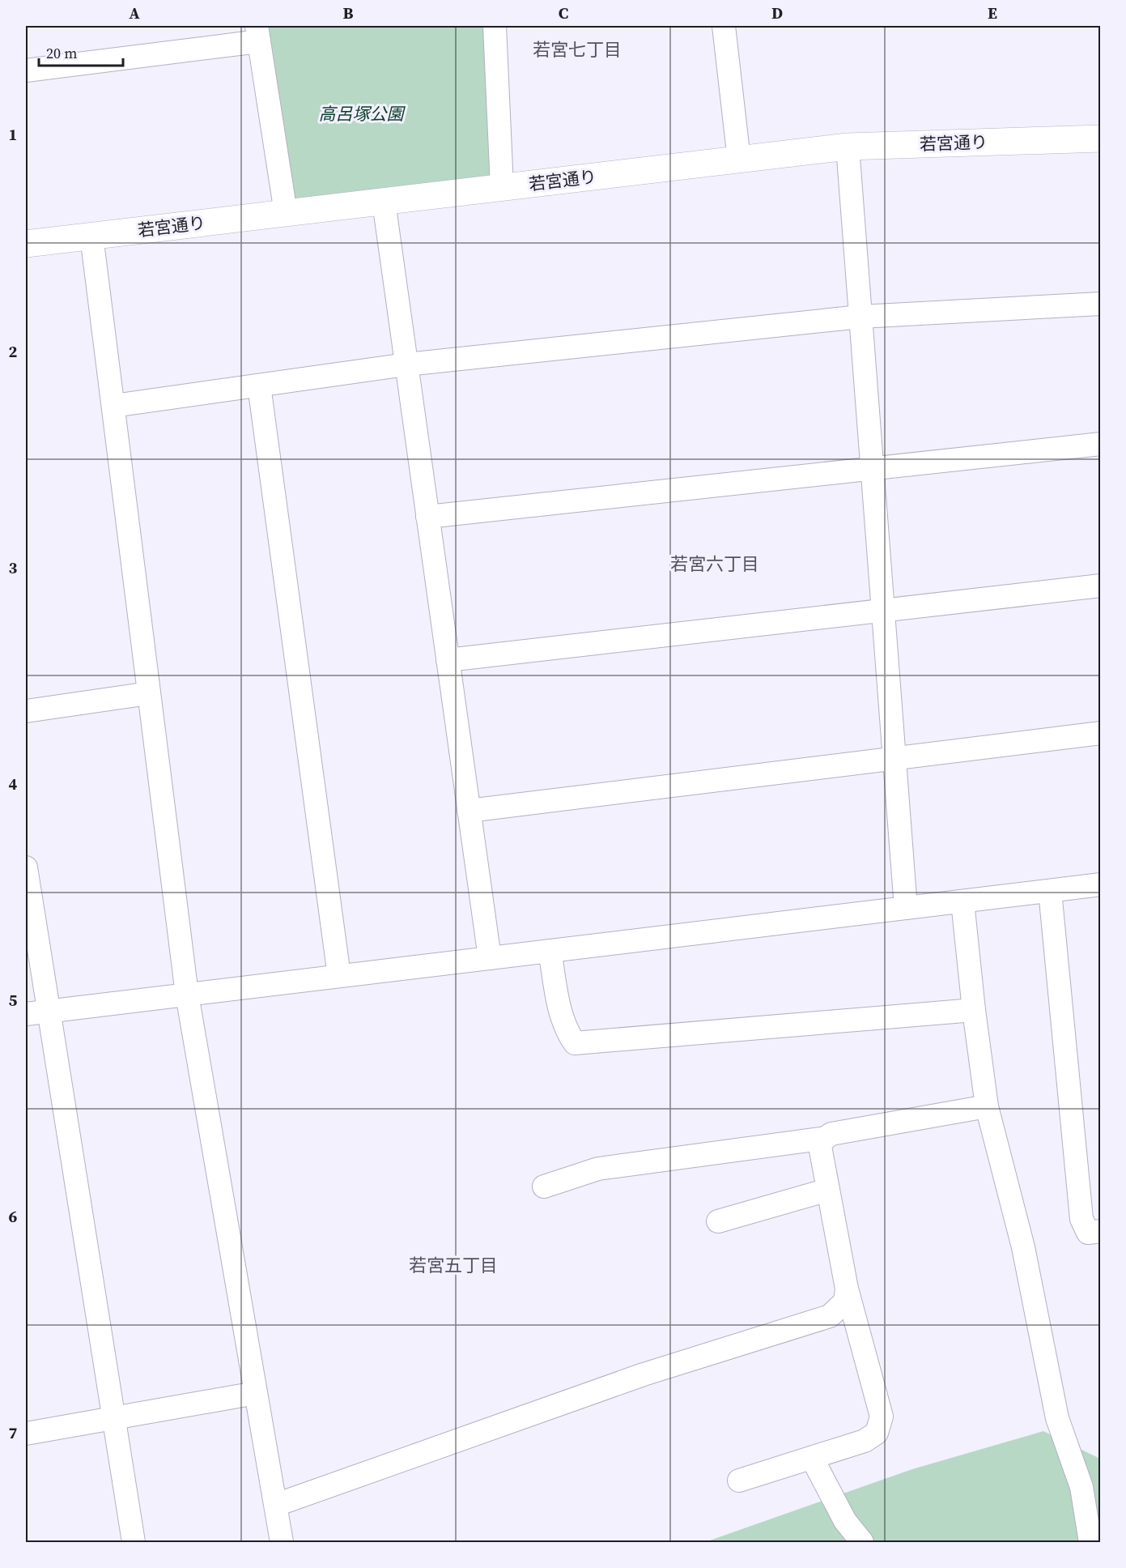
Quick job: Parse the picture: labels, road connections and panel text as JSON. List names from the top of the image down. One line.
{"streets":{"street":["若宮通り"]},"districts":["若宮七丁目","若宮六丁目","若宮五丁目"],"parks":["高呂塚公園"],"scale_bar":"20 m","grid":{"columns":["A","B","C","D","E"],"rows":["1","2","3","4","5","6","7"]}}
